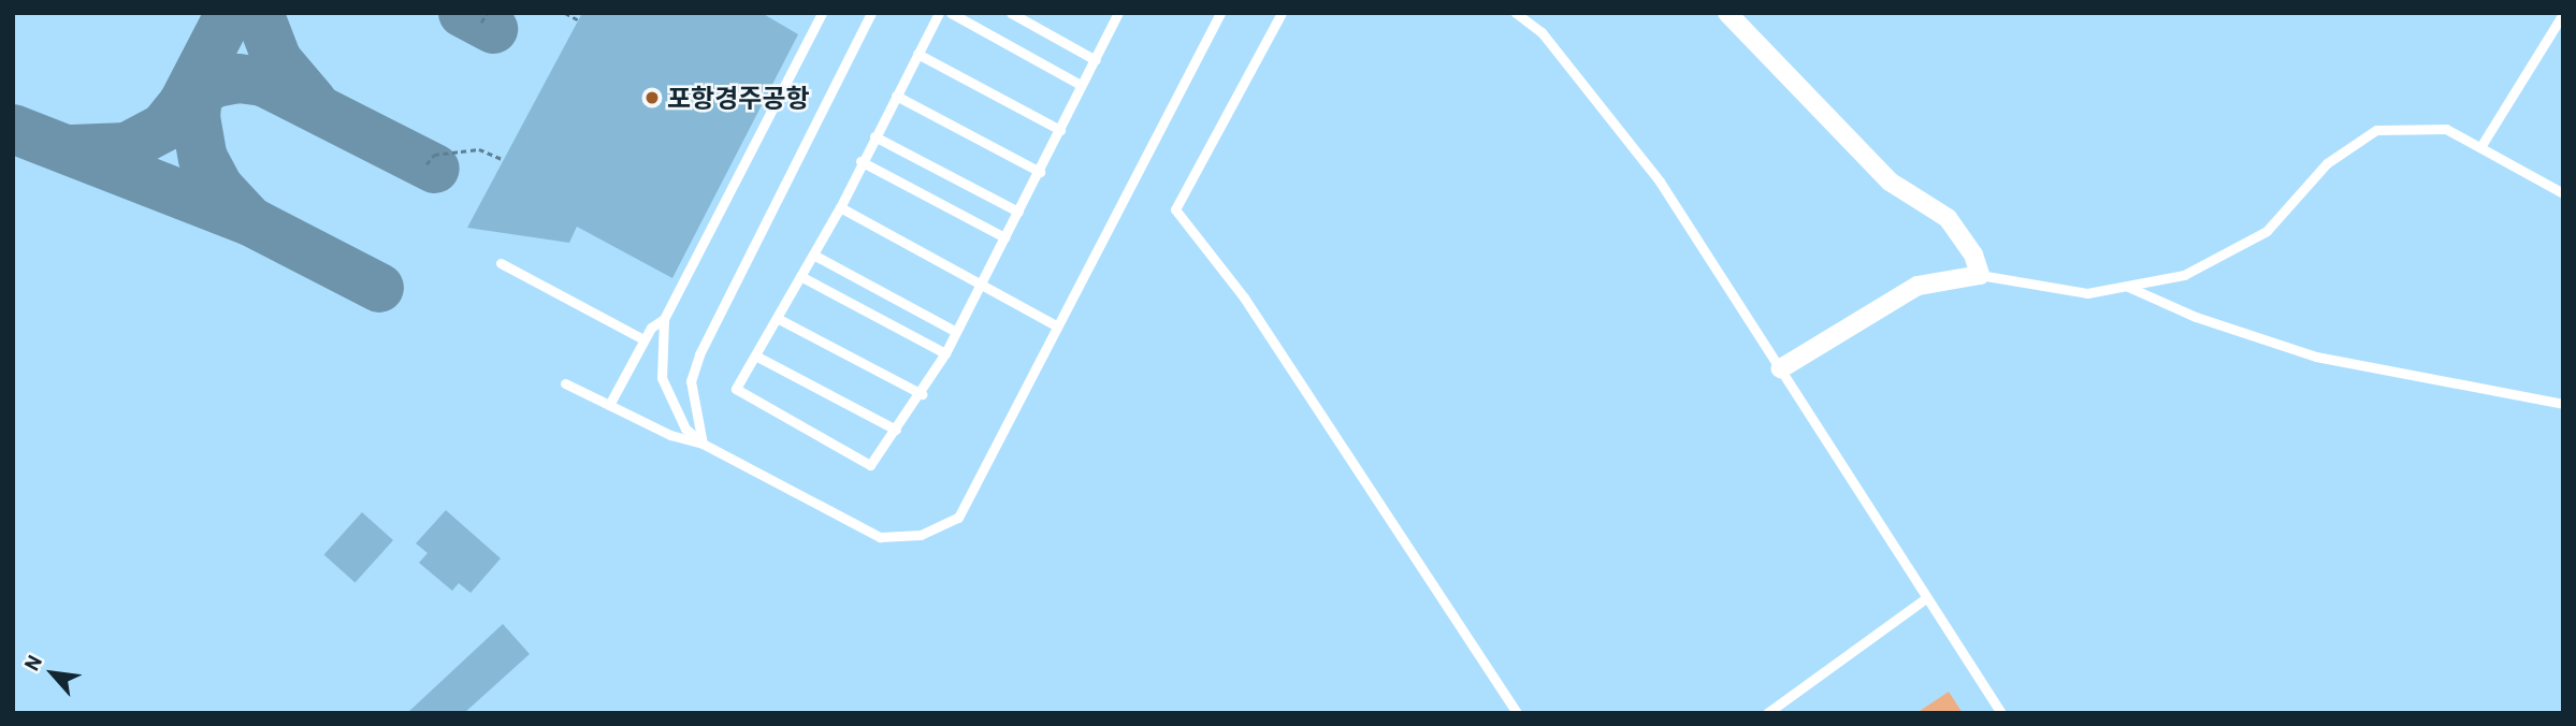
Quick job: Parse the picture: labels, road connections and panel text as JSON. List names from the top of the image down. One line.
{"places":["포항경주공항"],"north":"top left"}
